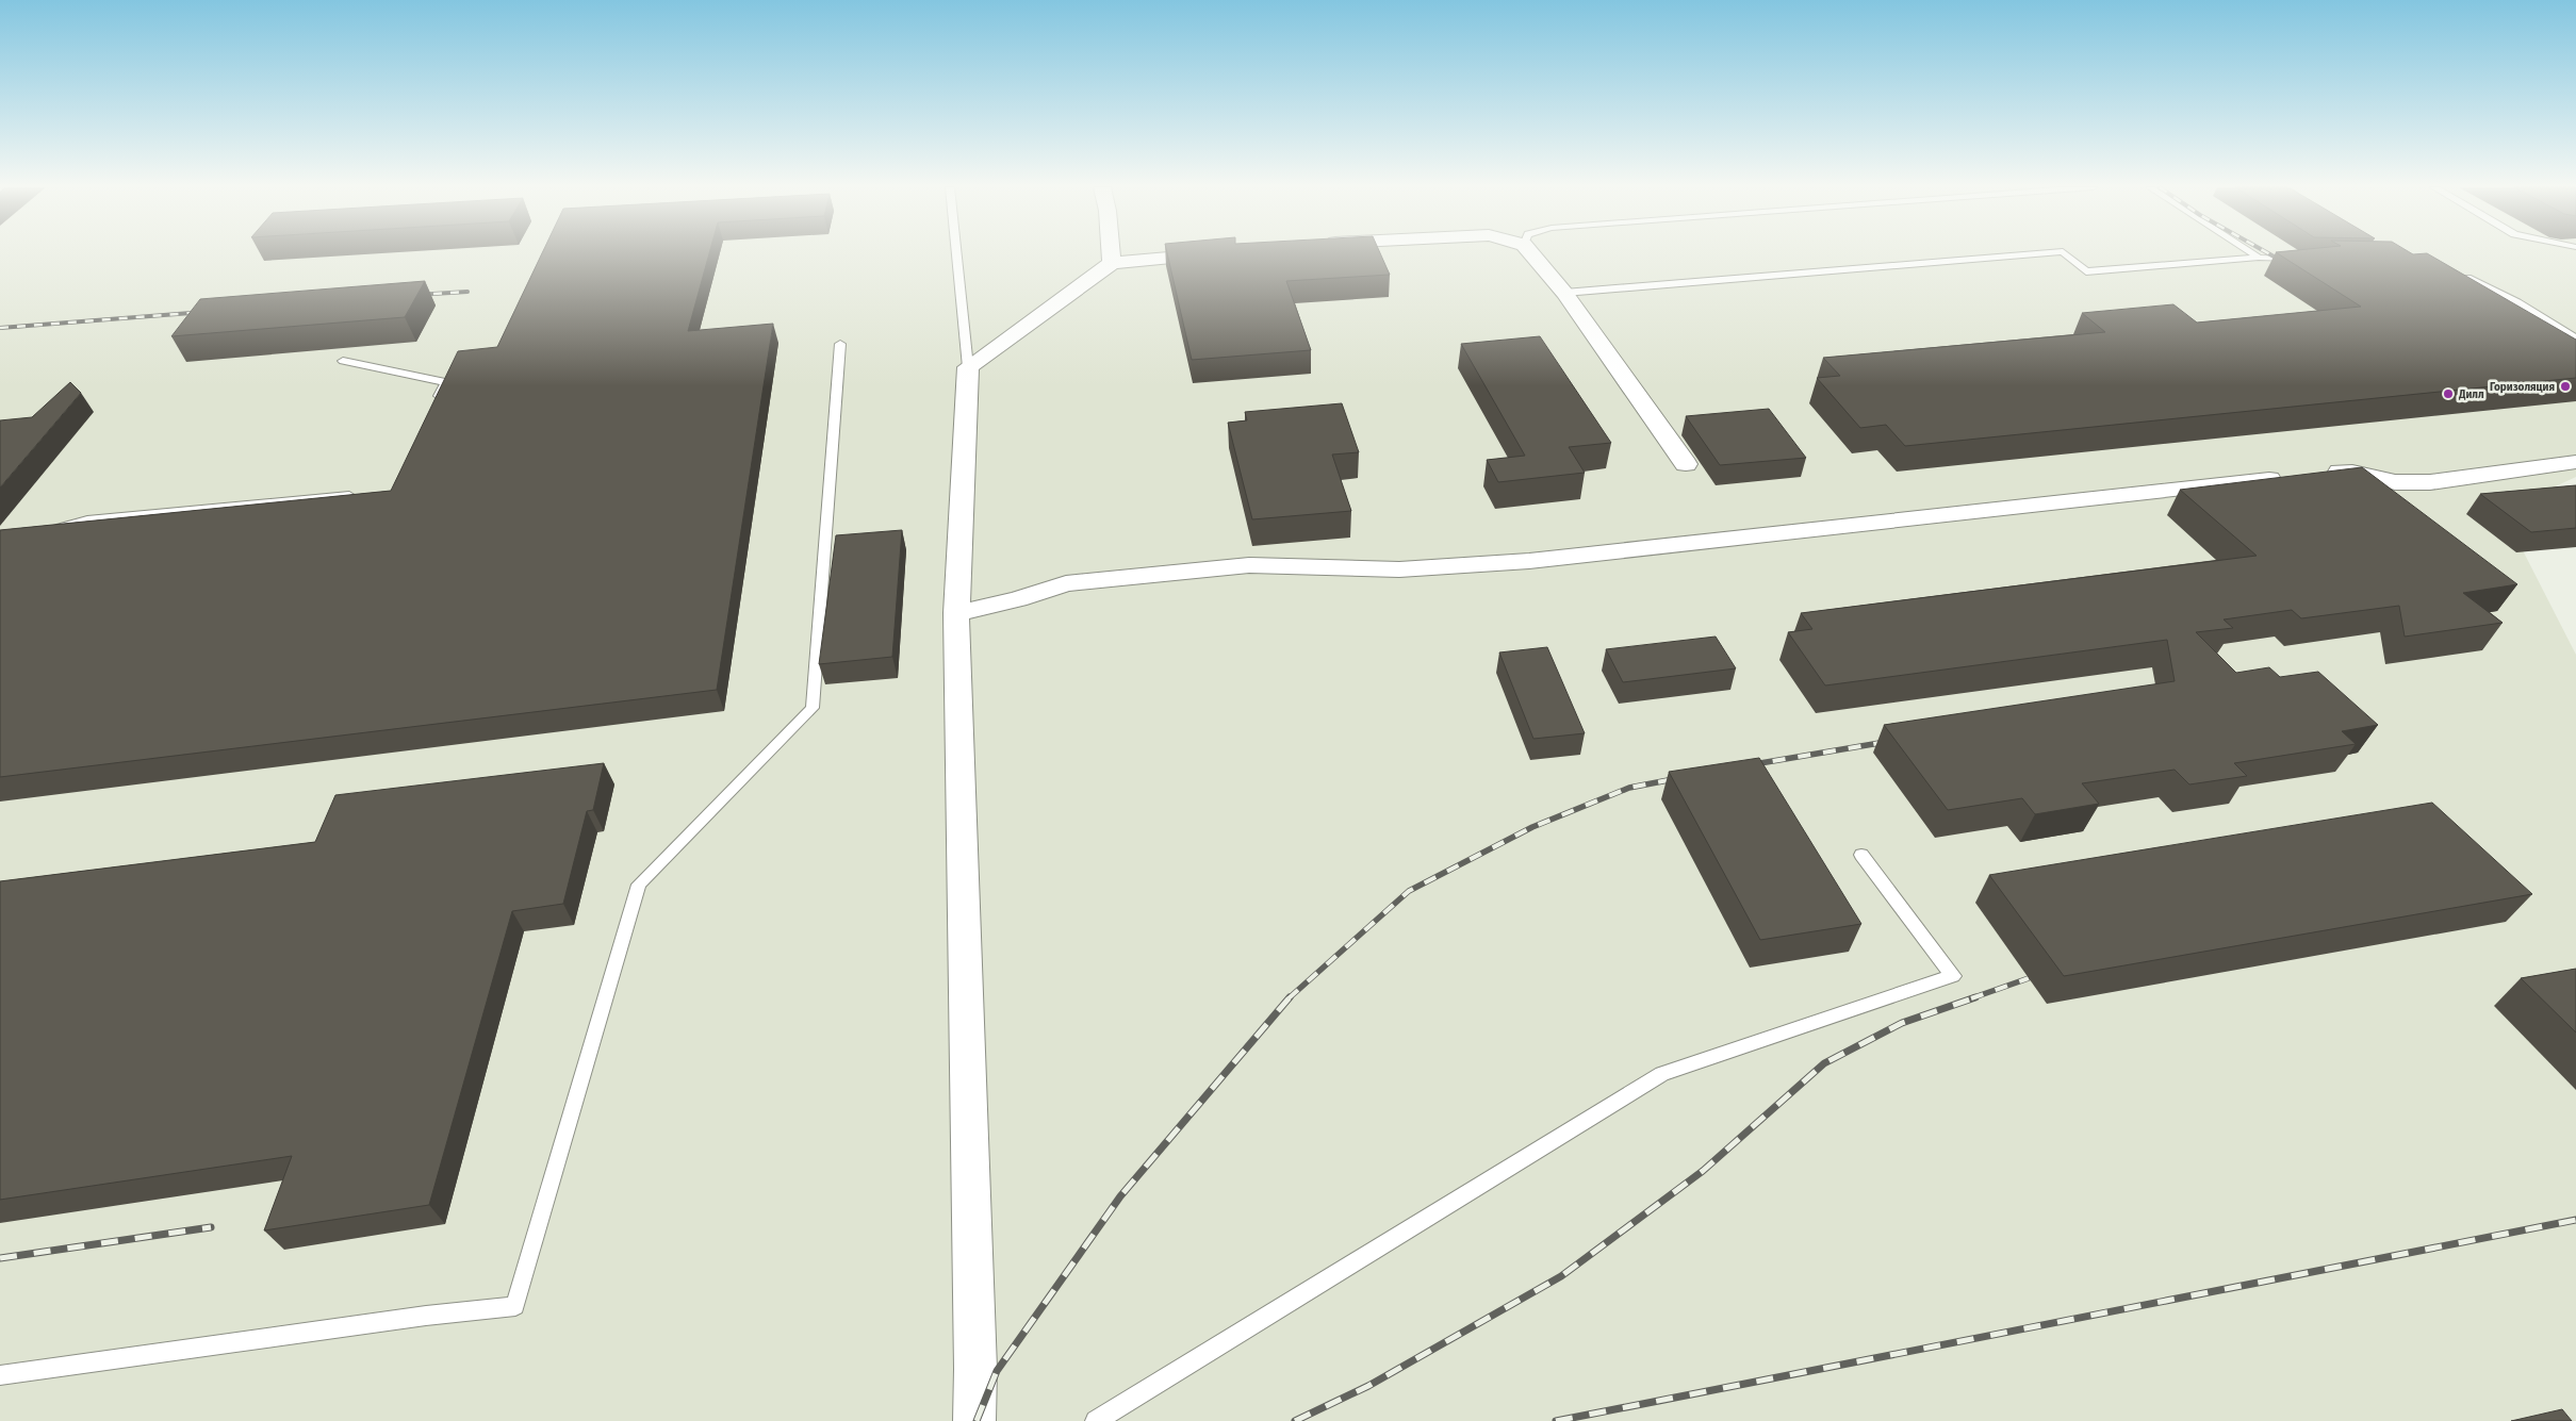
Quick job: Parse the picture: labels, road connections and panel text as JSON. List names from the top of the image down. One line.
{"places":["Горизоляция","Дилл"]}
